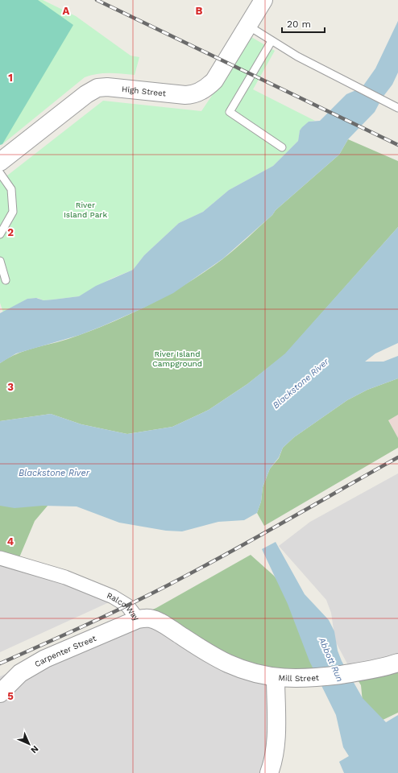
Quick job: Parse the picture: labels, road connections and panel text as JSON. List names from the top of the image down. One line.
{"streets":{"street":["High Street","Ralco Way","Carpenter Street","Mill Street"]},"crossings":[["Ralco Way","Carpenter Street"],["Ralco Way","Mill Street"]],"water":["Blackstone River","Abbott Run"],"parks":["River Island Park","River Island Campground"],"scale_bar":"20 m","north":"bottom right","grid":{"columns":["A","B"],"rows":["1","2","3","4","5"]}}
